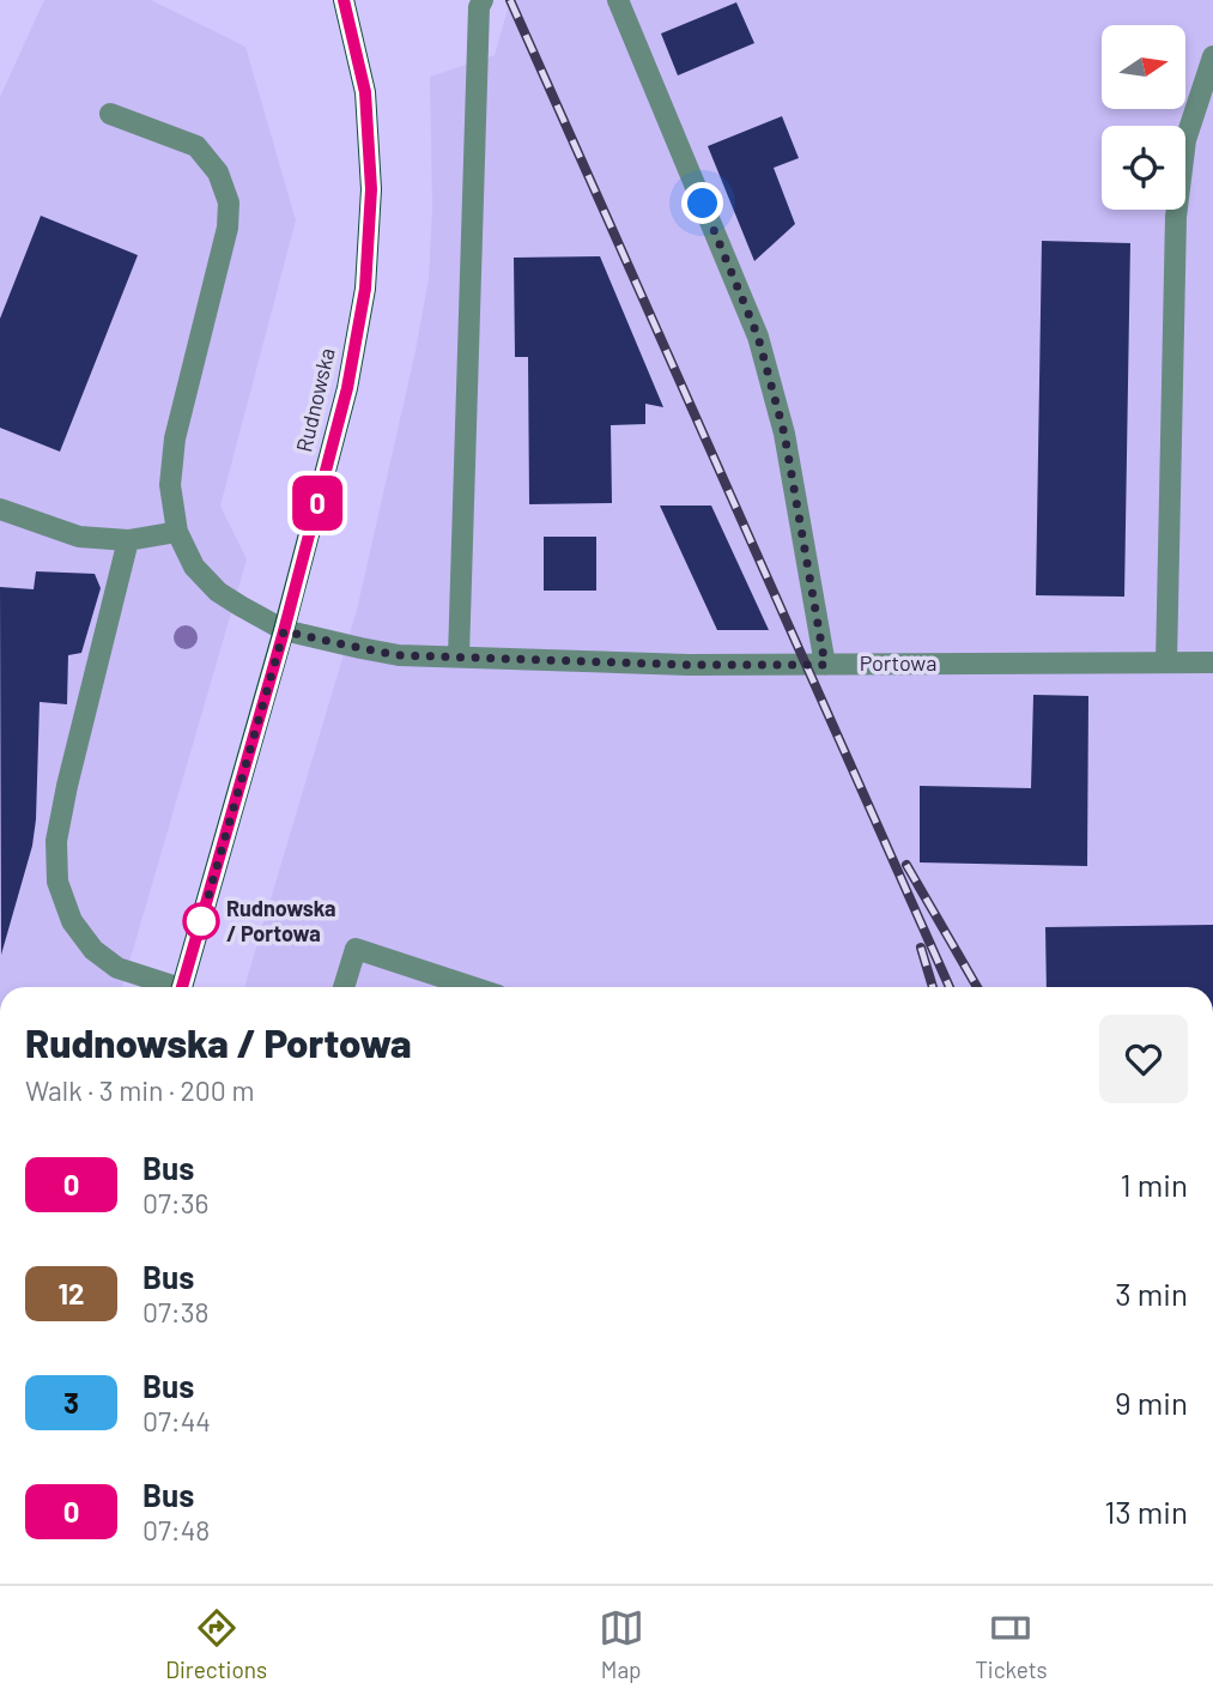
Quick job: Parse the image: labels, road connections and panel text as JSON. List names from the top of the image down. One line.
{"streets":{"main road":["Rudnowska"],"street":["Portowa"]},"crossings":[["Rudnowska","Portowa"]],"places":["Rudnowska / Portowa"],"lines":["bus line 0"],"north":"right","page":{"on_map":"0","heading":["Rudnowska / Portowa","Walk · 3 min · 200 m"],"list":[{"mark":"0","name":"Bus","note":"07:36","value":"1 min"},{"mark":"12","name":"Bus","note":"07:38","value":"3 min"},{"mark":"3","name":"Bus","note":"07:44","value":"9 min"},{"mark":"0","name":"Bus","note":"07:48","value":"13 min"}],"tabs":["Directions","Map","Tickets"]}}
